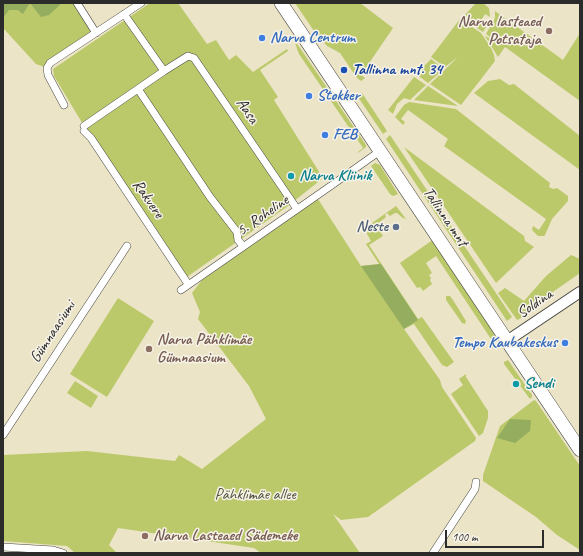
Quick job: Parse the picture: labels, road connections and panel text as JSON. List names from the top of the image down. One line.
{"streets":{"highway":["Tallinna mnt"],"street":["Aasa","Rakvere","5. Roheline","Soldina","Gümnaasiumi"]},"crossings":[["Aasa","Rakvere"],["Aasa","5. Roheline"],["Rakvere","5. Roheline"],["5. Roheline","Tallinna mnt"],["Tallinna mnt","Soldina"]],"parks":["Pähklimäe allee"],"places":["Narva lasteaed Potsataja","Narva Centrum","Tallinna mnt. 34","Stokker","FEB","Narva Kliinik","Neste","Tempo Kaubakeskus","Narva Pähklimäe Gümnaasium","Sendi","Narva Lasteaed Sädemeke"],"scale_bar":"100 m"}
